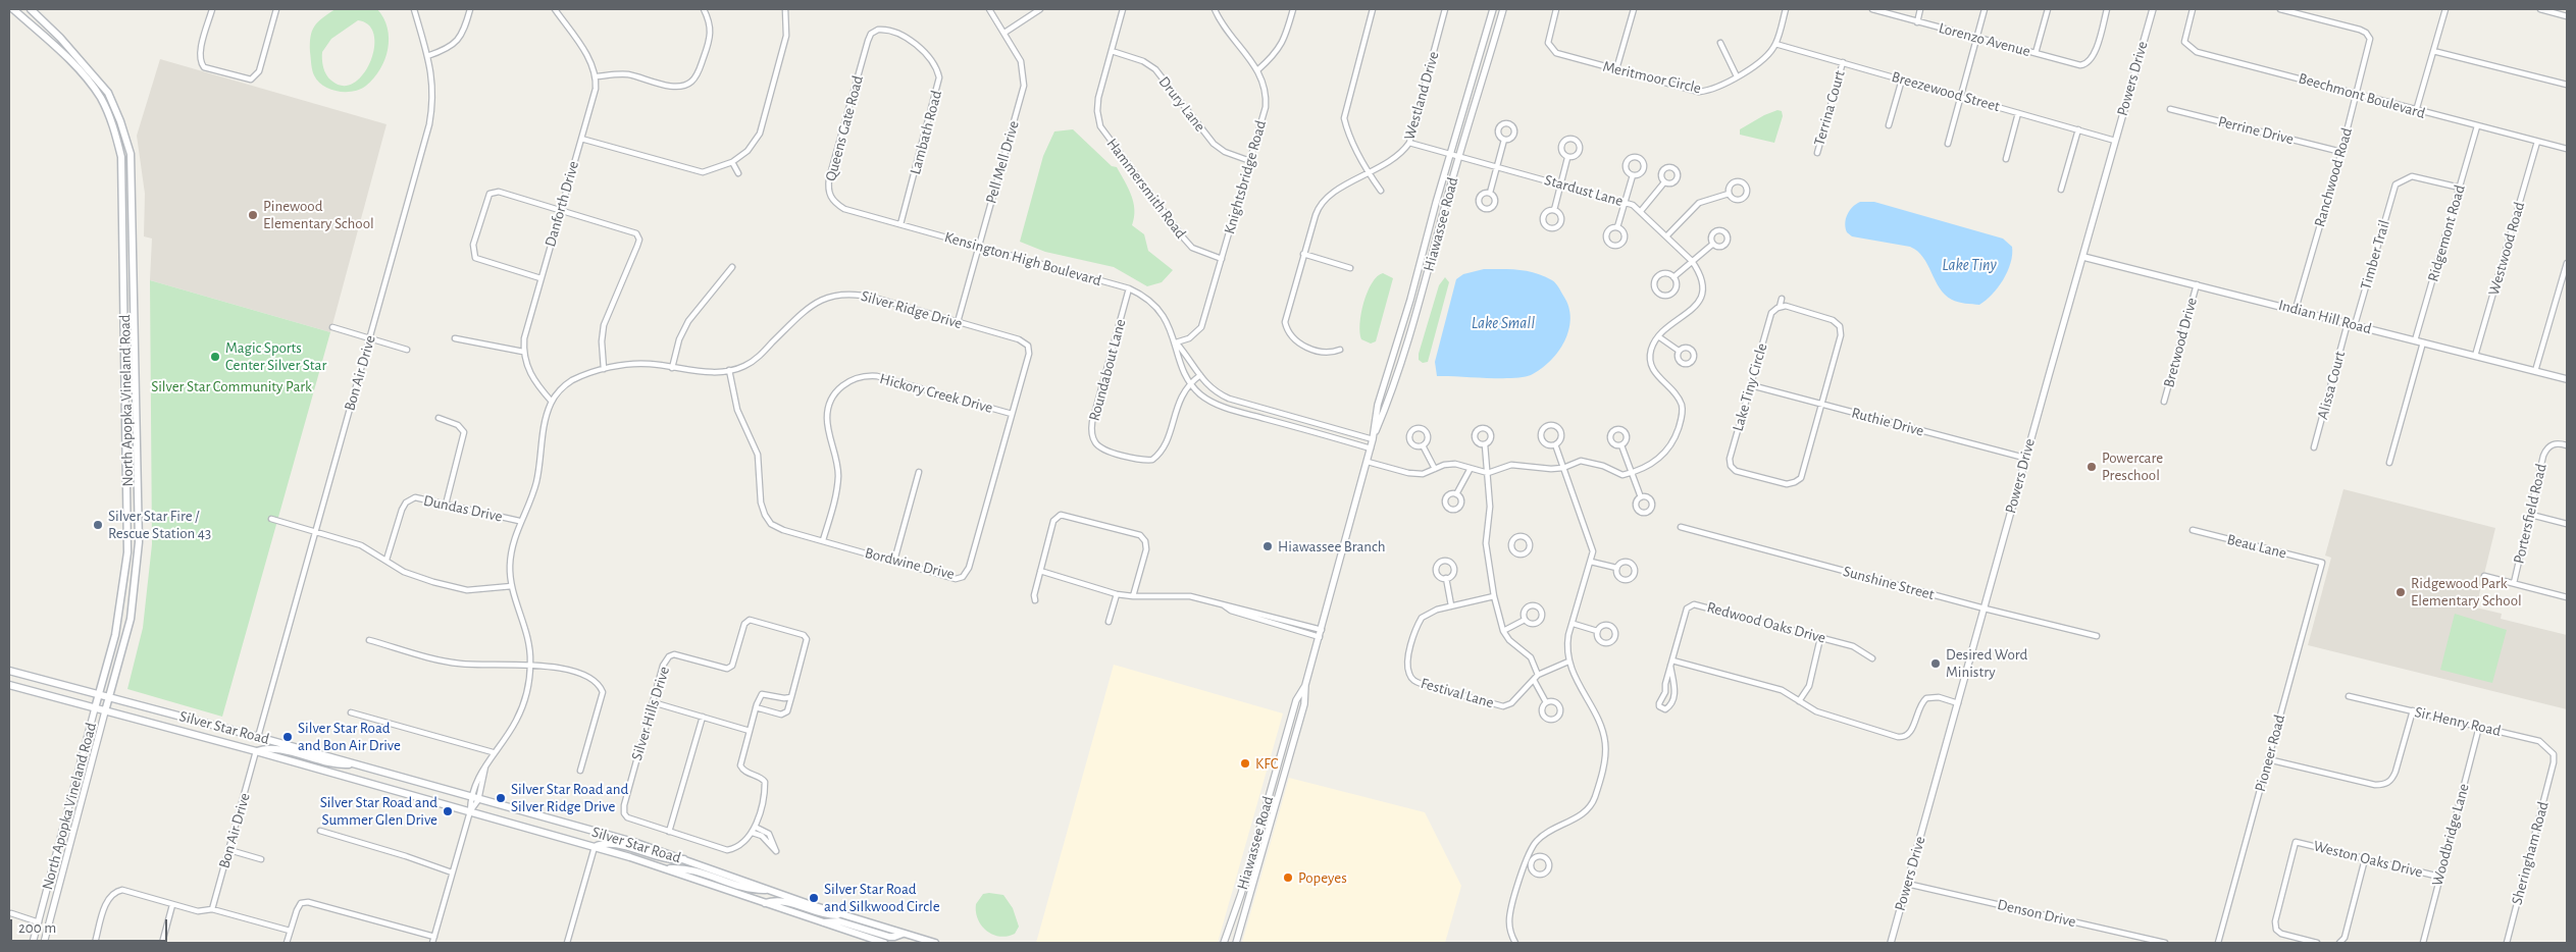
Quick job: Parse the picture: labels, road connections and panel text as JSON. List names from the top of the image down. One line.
{"streets":{"main road":["North Apopka Vineland Road","Silver Star Road"],"street":["Lorenzo Avenue","Meritmoor Circle","Powers Drive","Breezewood Street","Westland Drive","Beechmont Boulevard","Drury Lane","Terrina Court","Queens Gate Road","Perrine Drive","Lambath Road","Pell Mell Drive","Knightsbridge Road","Ranchwood Road","Hammersmith Road","Stardust Lane","Danforth Drive","Hiawassee Road","Ridgemont Road","Westwood Road","Timber Trail","Kensington High Boulevard","Silver Ridge Drive","Indian Hill Road","Bretwood Drive","Roundabout Lane","Bon Air Drive","Alissa Court","Lake Tiny Circle","Hickory Creek Drive","Ruthie Drive","Dundas Drive","Portersfield Road","Beau Lane","Bordwine Drive","Sunshine Street","Redwood Oaks Drive","Festival Lane","Silver Hills Drive","Sir Henry Road","Pioneer Road","Woodbridge Lane","Sheringham Road","Weston Oaks Drive","Denson Drive"]},"crossings":[["Meritmoor Circle","Breezewood Street"],["Powers Drive","Breezewood Street"],["Powers Drive","Indian Hill Road"],["Powers Drive","Ruthie Drive"],["Powers Drive","Sunshine Street"],["Powers Drive","Denson Drive"],["Breezewood Street","Terrina Court"],["Westland Drive","Stardust Lane"],["Beechmont Boulevard","Ranchwood Road"],["Beechmont Boulevard","Ridgemont Road"],["Beechmont Boulevard","Westwood Road"],["Drury Lane","Knightsbridge Road"],["Drury Lane","Hammersmith Road"],["Queens Gate Road","Lambath Road"],["Queens Gate Road","Kensington High Boulevard"],["Perrine Drive","Ranchwood Road"],["Lambath Road","Kensington High Boulevard"],["Pell Mell Drive","Kensington High Boulevard"],["Pell Mell Drive","Silver Ridge Drive"],["Knightsbridge Road","Hammersmith Road"],["Knightsbridge Road","Kensington High Boulevard"],["Ranchwood Road","Indian Hill Road"],["Stardust Lane","Hiawassee Road"],["Danforth Drive","Silver Ridge Drive"],["Hiawassee Road","Kensington High Boulevard"],["Ridgemont Road","Timber Trail"],["Ridgemont Road","Indian Hill Road"],["Westwood Road","Indian Hill Road"],["Timber Trail","Indian Hill Road"],["Kensington High Boulevard","Roundabout Lane"],["Silver Ridge Drive","Dundas Drive"],["Silver Ridge Drive","Bordwine Drive"],["Silver Ridge Drive","Silver Star Road"],["Indian Hill Road","Bretwood Drive"],["Indian Hill Road","Alissa Court"],["Bon Air Drive","Silver Star Road"],["Lake Tiny Circle","Ruthie Drive"],["Hickory Creek Drive","Bordwine Drive"],["North Apopka Vineland Road","Silver Star Road"],["Beau Lane","Pioneer Road"],["Sir Henry Road","Woodbridge Lane"],["Sir Henry Road","Sheringham Road"],["Woodbridge Lane","Weston Oaks Drive"]],"water":["Lake Tiny","Lake Small"],"parks":["Silver Star Community Park"],"places":["Pinewood Elementary School","Magic Sports Center Silver Star","Powercare Preschool","Silver Star Fire / Rescue Station 43","Hiawassee Branch","Ridgewood Park Elementary School","Desired Word Ministry","Silver Star Road and Bon Air Drive","KFC","Silver Star Road and Silver Ridge Drive","Silver Star Road and Summer Glen Drive","Popeyes","Silver Star Road and Silkwood Circle"],"scale_bar":"200 m"}
